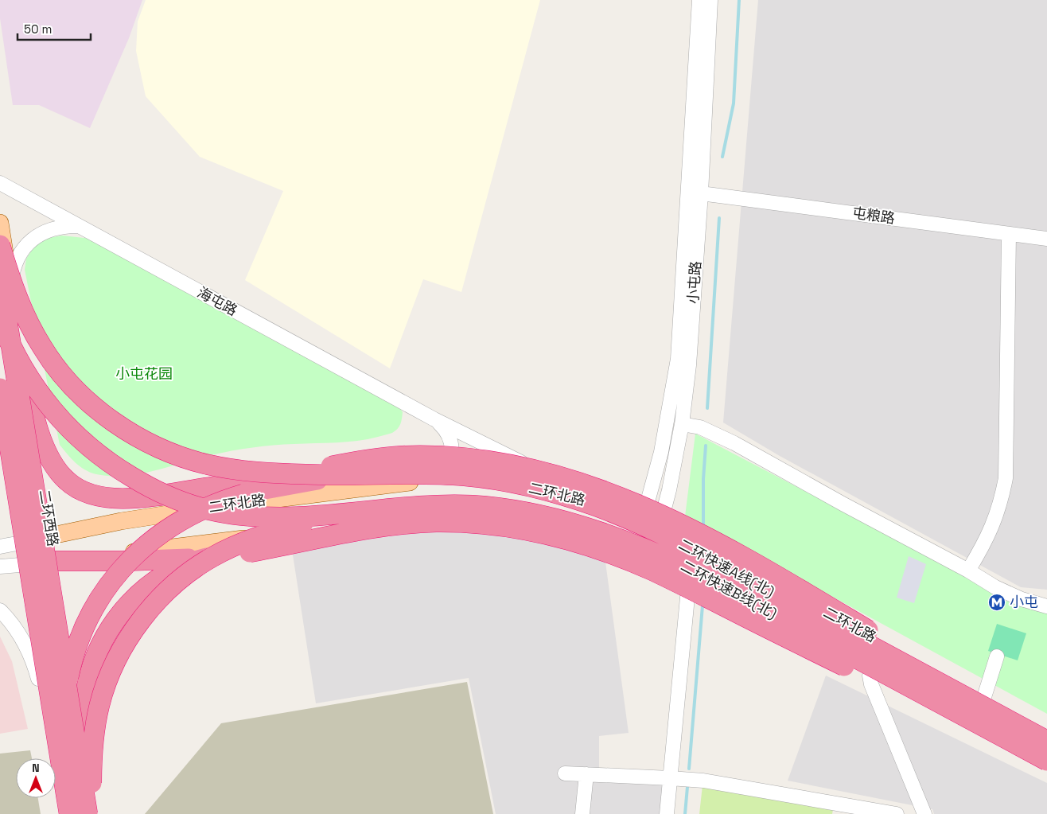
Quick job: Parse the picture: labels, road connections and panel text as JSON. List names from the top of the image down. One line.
{"streets":{"highway":["二环快速A线(北)","二环快速B线(北)"],"main road":["二环北路","二环西路"],"street":["屯粮路","小屯路","海屯路"]},"crossings":[["屯粮路","小屯路"],["小屯路","海屯路"],["小屯路","二环北路"],["海屯路","二环北路"],["二环北路","二环西路"]],"parks":["小屯花园"],"places":{"metro station":["小屯"]},"scale_bar":"50 m","north":"top"}
